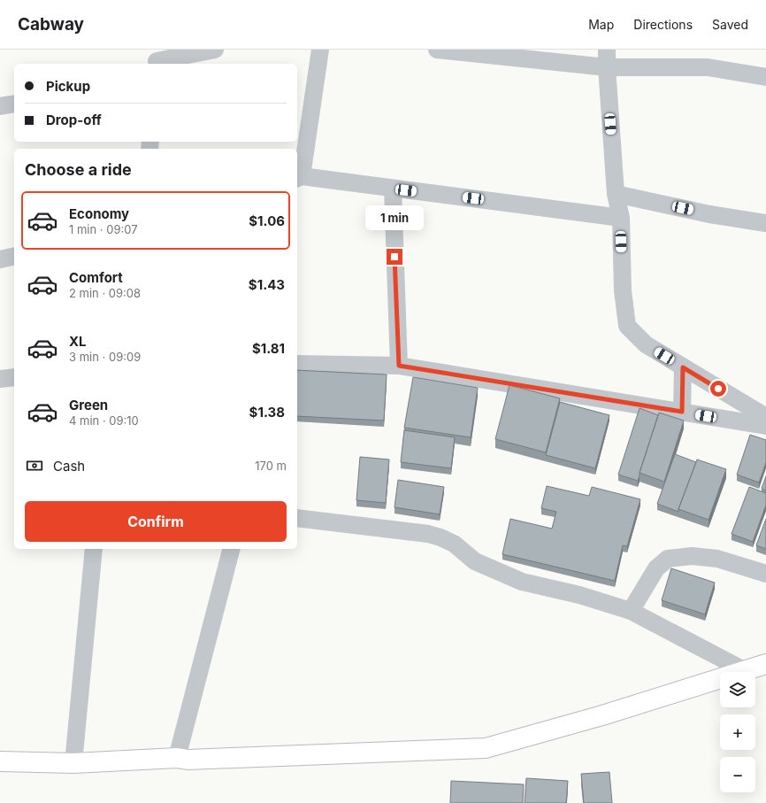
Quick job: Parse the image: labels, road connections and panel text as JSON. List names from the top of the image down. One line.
{"page":{"header":"Cabway","nav":["Map","Directions","Saved"],"banner":["Pickup","Drop-off"],"heading":"Choose a ride","list":[{"name":"Economy","note":"1 min · 09:07","value":"$1.06"},{"name":"Comfort","note":"2 min · 09:08","value":"$1.43"},{"name":"XL","note":"3 min · 09:09","value":"$1.81"},{"name":"Green","note":"4 min · 09:10","value":"$1.38"}],"bubble":"1 min","pay":["Cash","170 m"],"buttons":"Confirm","map_buttons":["+","−"]}}
